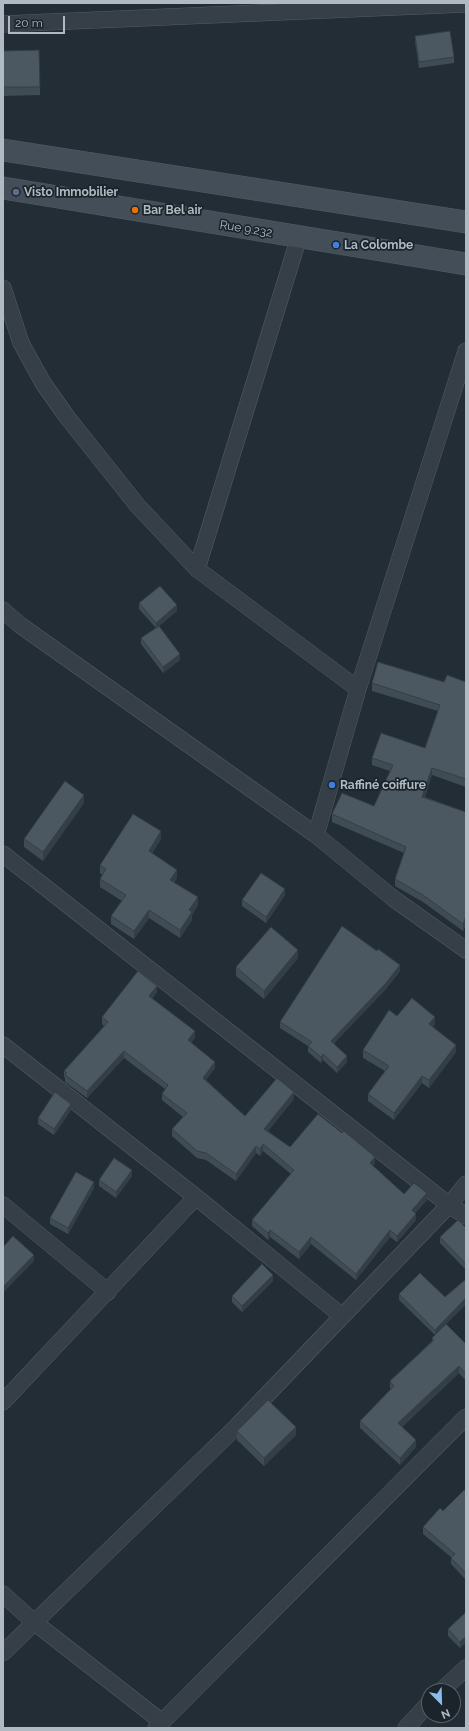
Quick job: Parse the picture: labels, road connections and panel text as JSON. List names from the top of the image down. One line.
{"streets":{"street":["Rue 9.232"]},"places":["Visto Immobilier","Bar Bel air","La Colombe","Raffiné coiffure"],"scale_bar":"20 m","north":"bottom right"}
